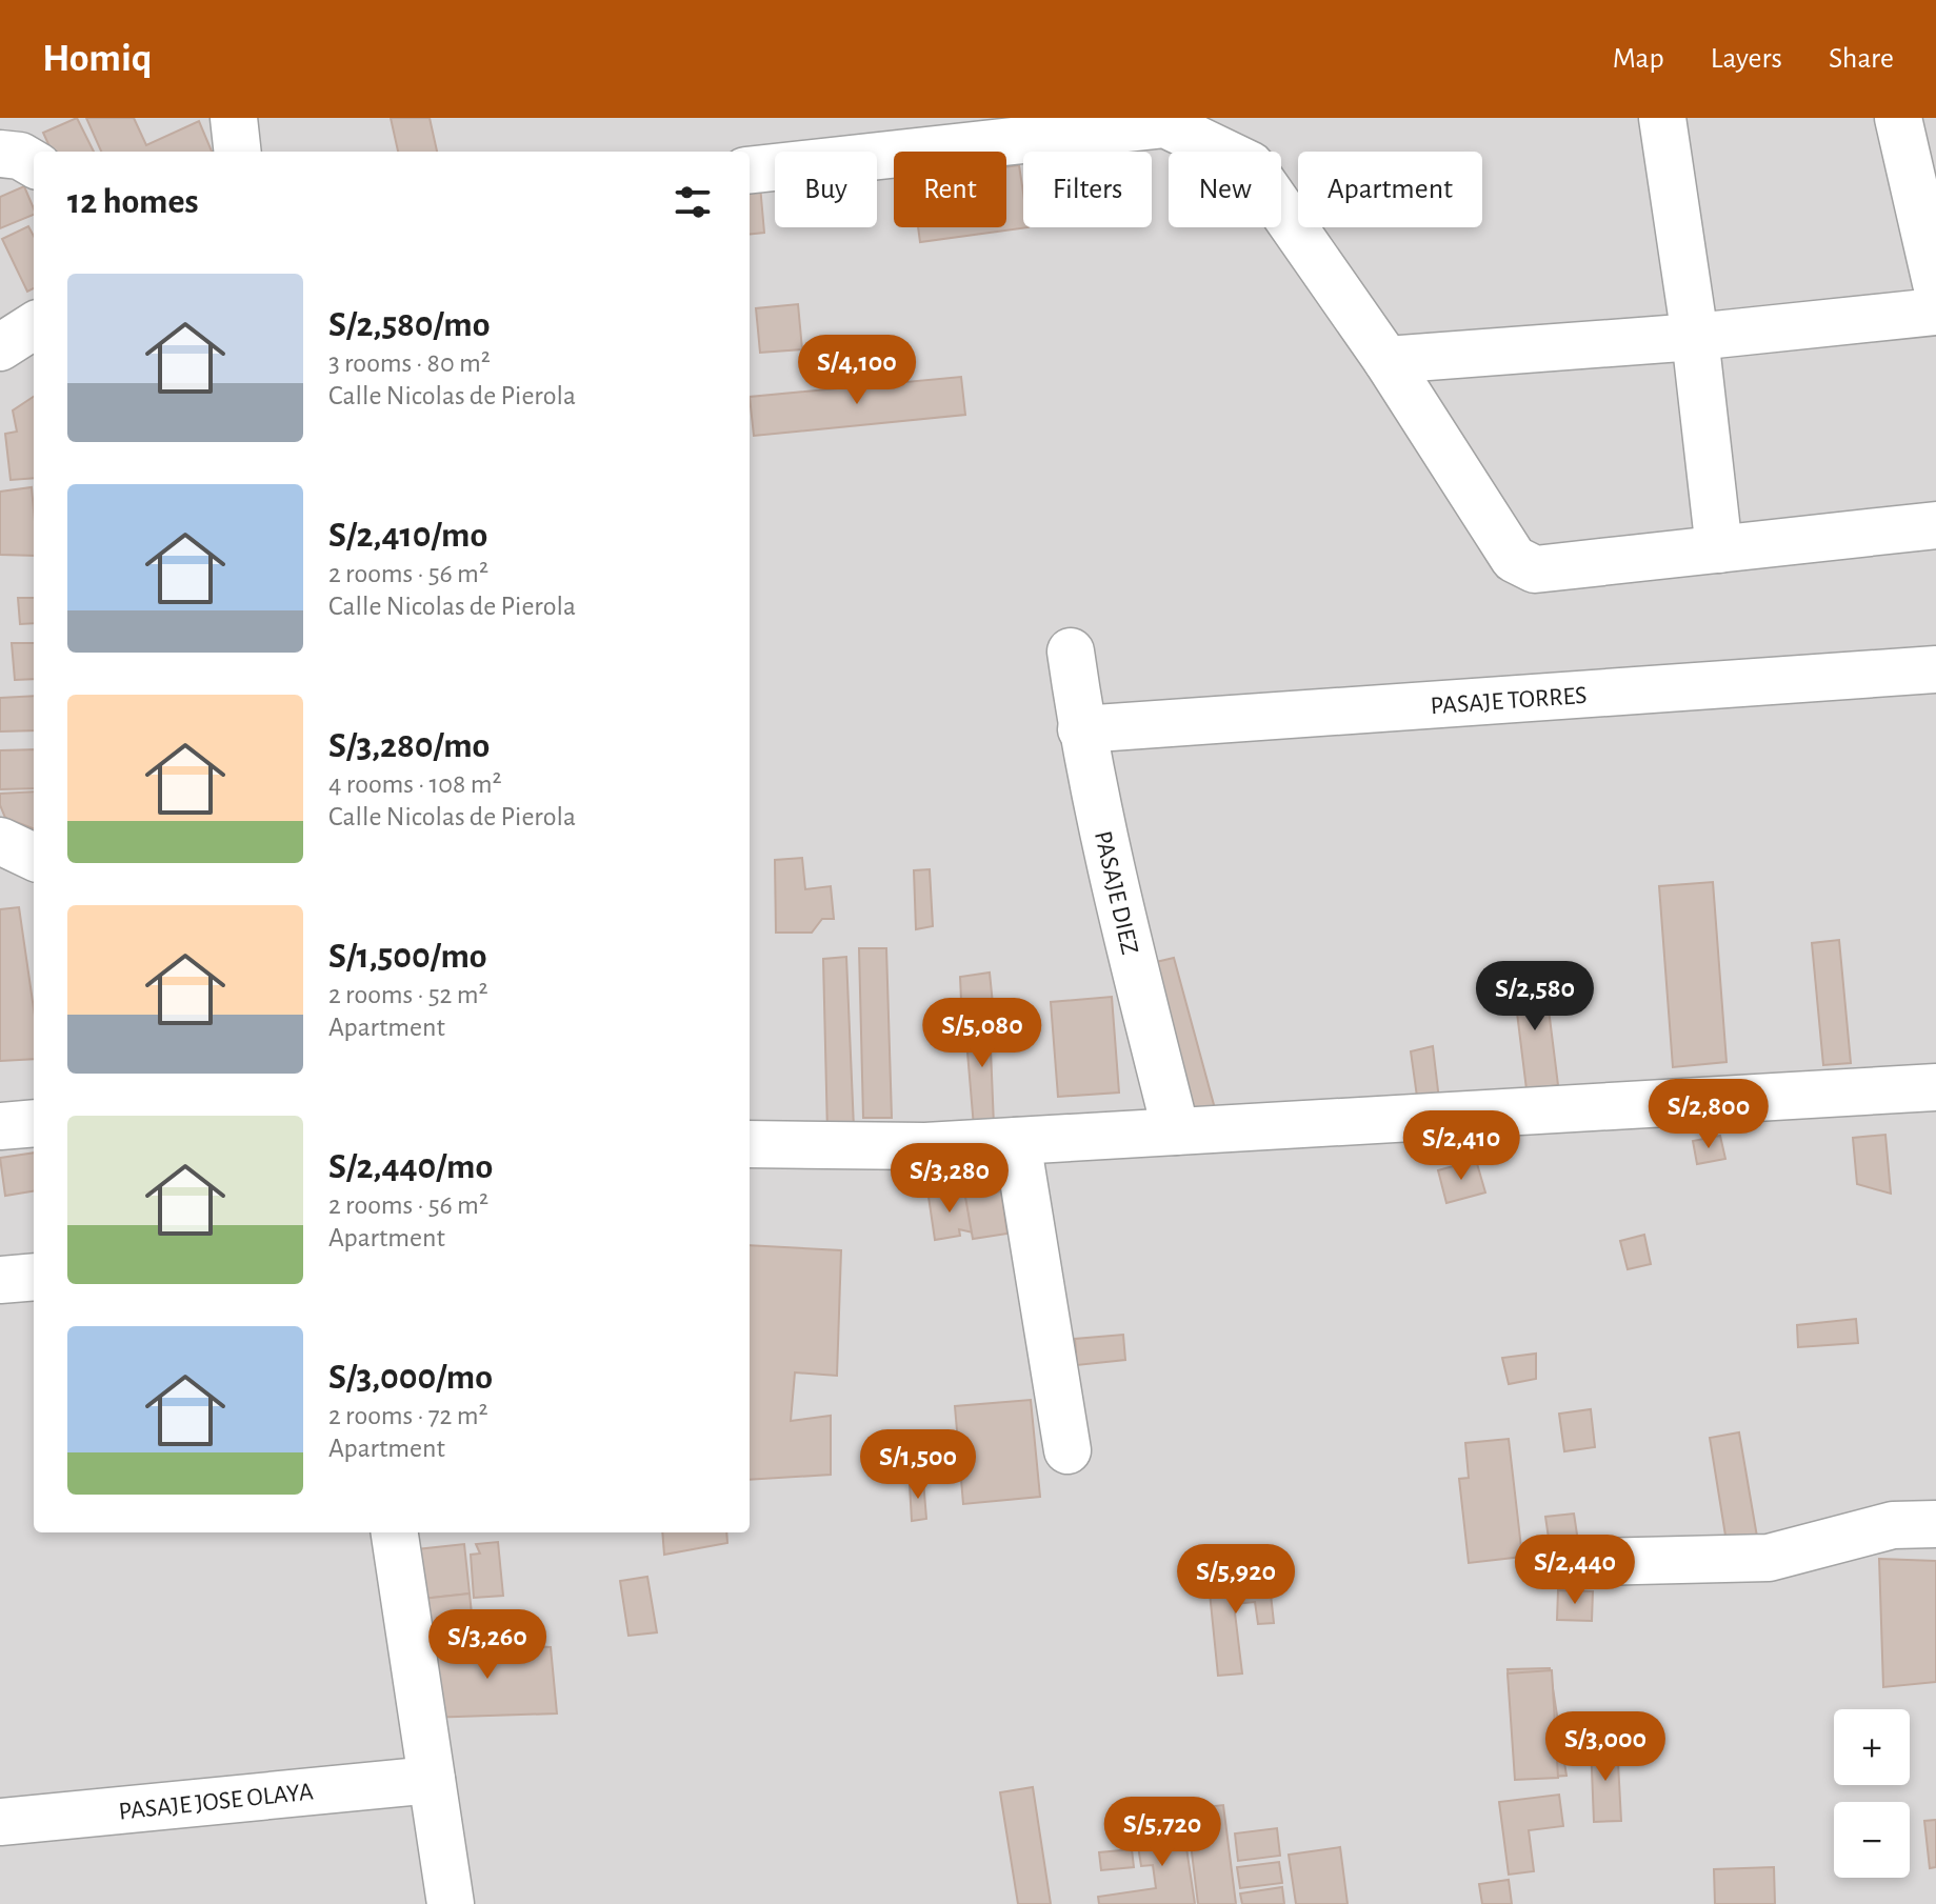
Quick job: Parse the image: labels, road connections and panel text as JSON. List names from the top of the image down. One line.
{"streets":{"street":["PASAJE TORRES","PASAJE DIEZ","PASAJE JOSE OLAYA"]},"crossings":[["PASAJE TORRES","PASAJE DIEZ"]],"page":{"header":"Homiq","nav":["Map","Layers","Share"],"chip":["Buy","Rent","Filters","New","Apartment"],"heading":"12 homes","list":[{"name":"S/2,580/mo","note":"3 rooms · 80 m² · Calle Nicolas de Pierola"},{"name":"S/2,410/mo","note":"2 rooms · 56 m² · Calle Nicolas de Pierola"},{"name":"S/3,280/mo","note":"4 rooms · 108 m² · Calle Nicolas de Pierola"},{"name":"S/1,500/mo","note":"2 rooms · 52 m² · Apartment"},{"name":"S/2,440/mo","note":"2 rooms · 56 m² · Apartment"},{"name":"S/3,000/mo","note":"2 rooms · 72 m² · Apartment"}],"price":["S/4,100","S/2,580","S/5,080","S/2,800","S/2,410","S/3,280","S/1,500","S/2,440","S/5,920","S/3,260","S/3,000","S/5,720"],"map_buttons":["+","−"]}}
